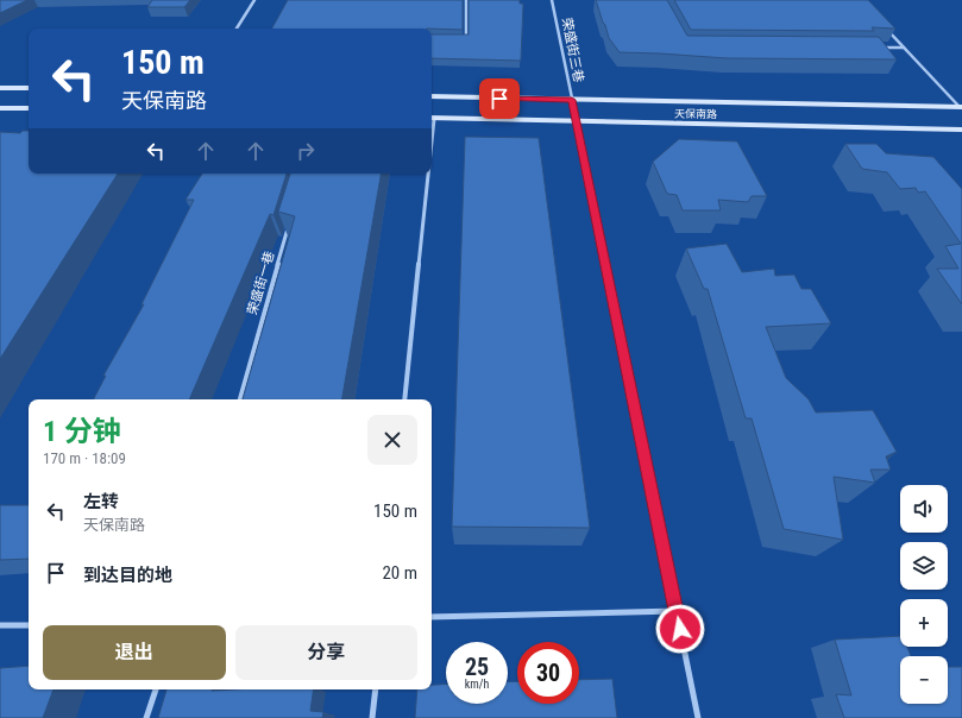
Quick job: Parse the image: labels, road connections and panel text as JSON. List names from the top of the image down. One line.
{"streets":{"street":["荣盛街三巷","天保南路","荣盛街一巷"]},"crossings":[["荣盛街三巷","天保南路"]],"page":{"turn":["150 m","天保南路"],"heading":["1 分钟","170 m · 18:09"],"list":[{"name":"左转","note":"天保南路","value":"150 m"},{"name":"到达目的地","value":"20 m"}],"map_buttons":["+","−"],"buttons":["退出","分享"],"speed":"25 km/h","limit":"30"}}
